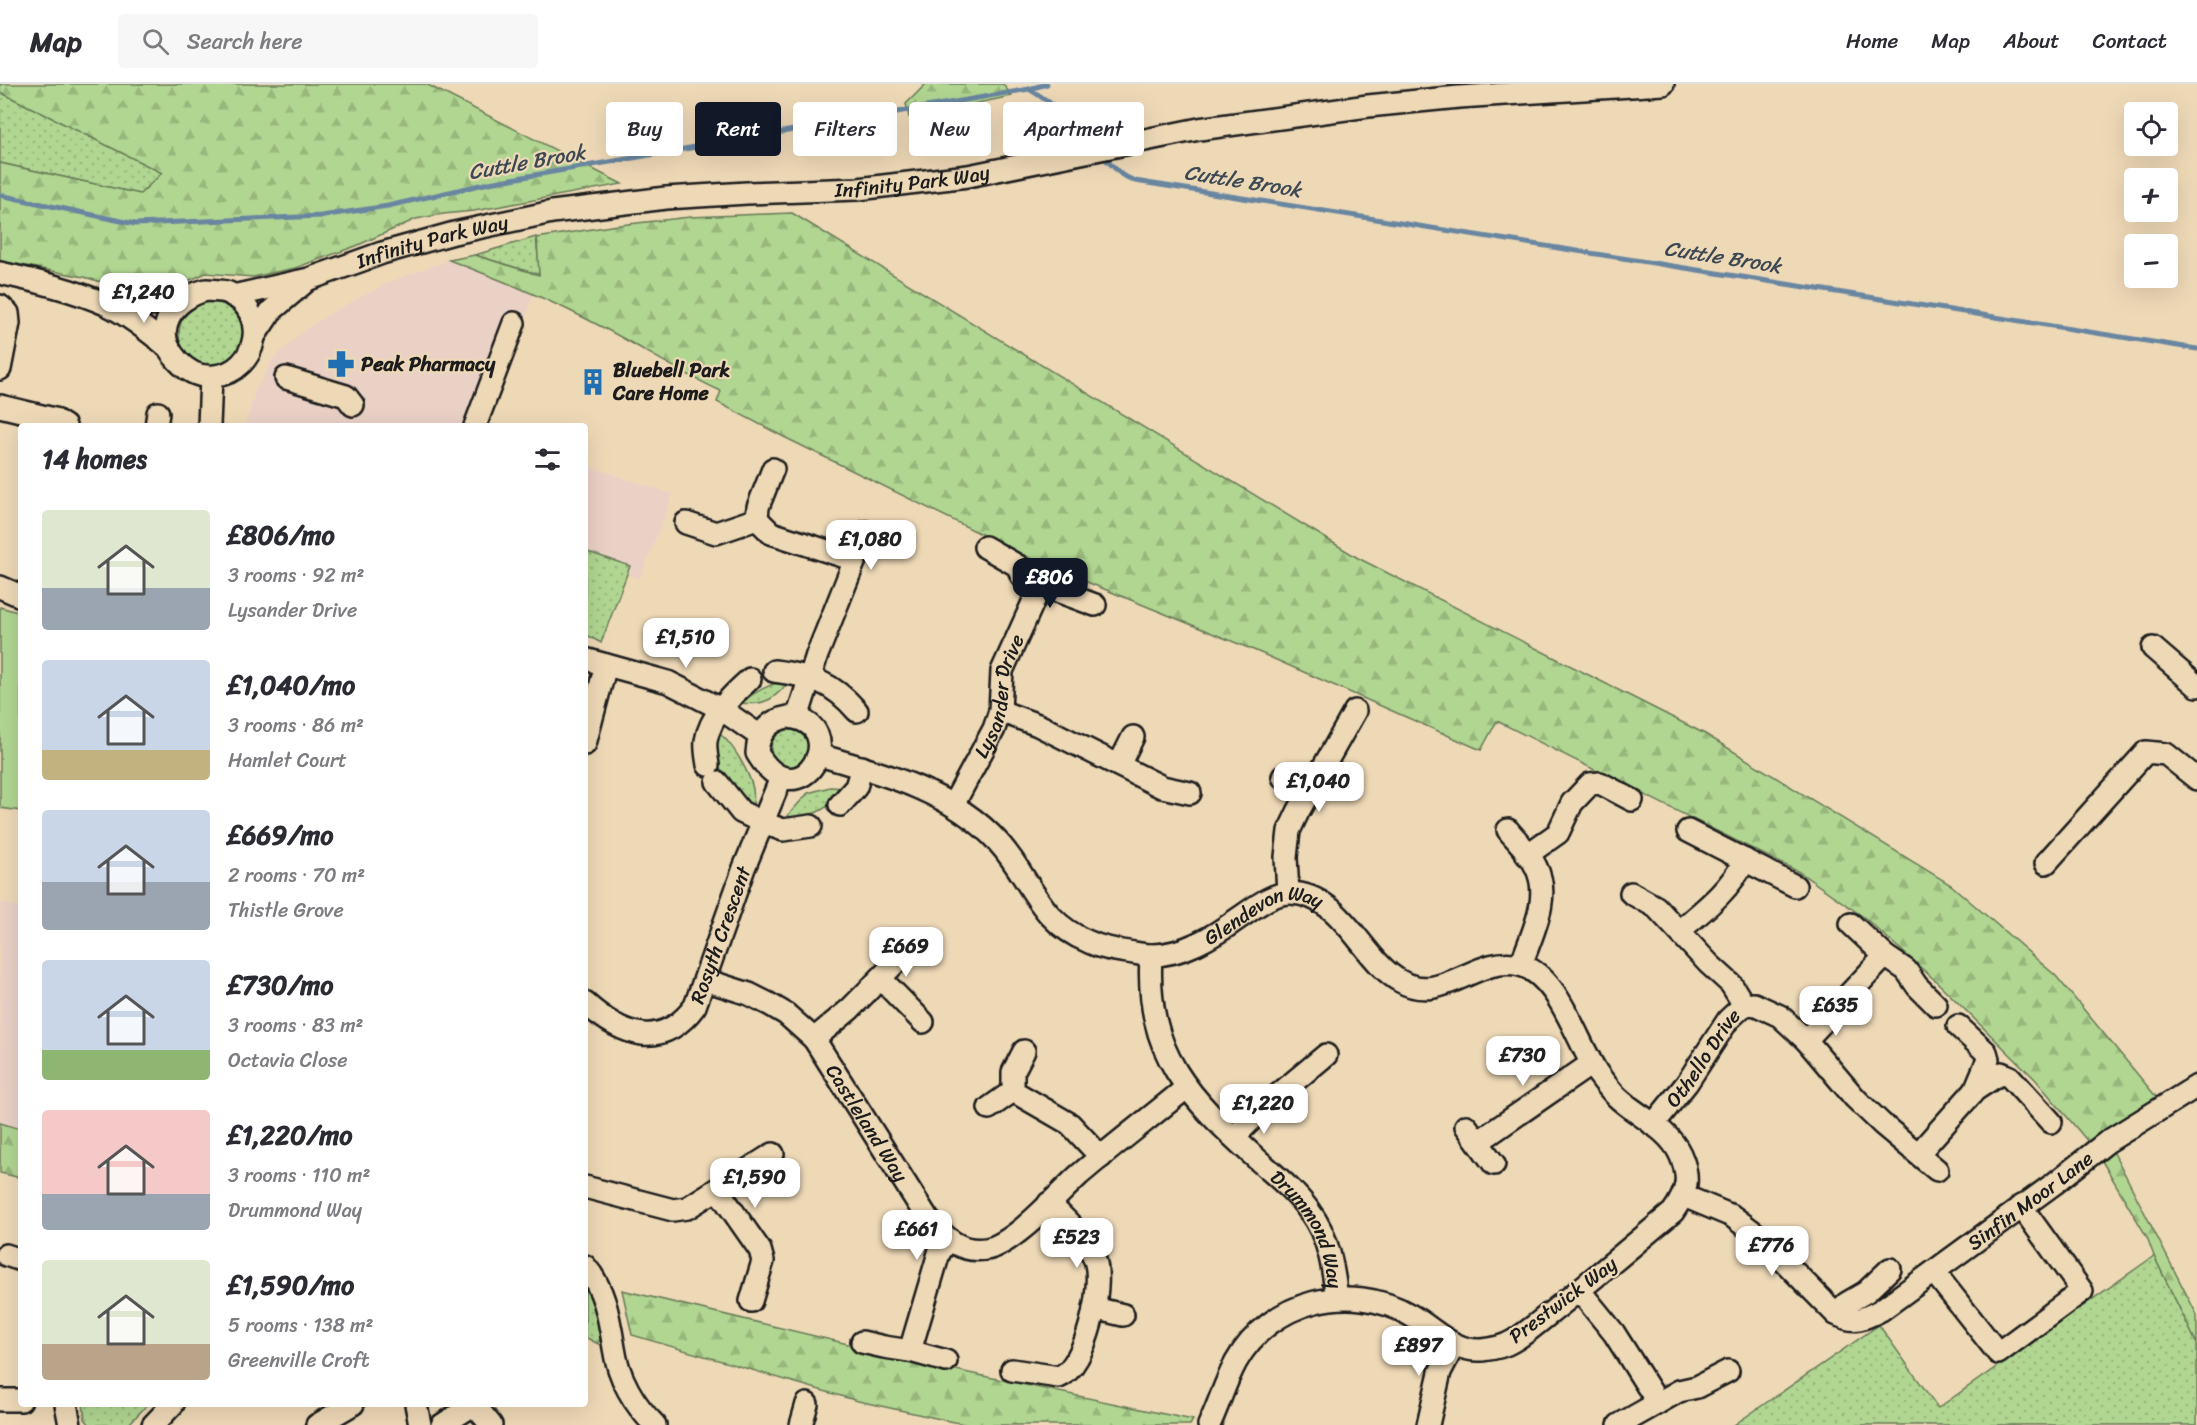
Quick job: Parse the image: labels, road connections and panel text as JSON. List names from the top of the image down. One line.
{"streets":{"street":["Infinity Park Way","Lysander Drive","Glendevon Way","Rosyth Crescent","Othello Drive","Castleland Way","Sinfin Moor Lane","Drummond Way","Prestwick Way"]},"crossings":[["Lysander Drive","Glendevon Way"],["Glendevon Way","Rosyth Crescent"],["Glendevon Way","Drummond Way"],["Rosyth Crescent","Castleland Way"],["Castleland Way","Drummond Way"],["Drummond Way","Prestwick Way"]],"water":["Cuttle Brook"],"places":{"pharmacy":["Peak Pharmacy"],"building":["Bluebell Park Care Home"]},"page":{"header":"Map","search":"Search here","nav":["Home","Map","About","Contact"],"map_buttons":["+","−"],"chip":["Buy","Rent","Filters","New","Apartment"],"price":["£1,240","£1,080","£806","£1,510","£1,040","£669","£635","£730","£1,220","£1,590","£661","£523","£776","£897"],"heading":"14 homes","list":[{"name":"£806/mo","note":"3 rooms · 92 m² · Lysander Drive"},{"name":"£1,040/mo","note":"3 rooms · 86 m² · Hamlet Court"},{"name":"£669/mo","note":"2 rooms · 70 m² · Thistle Grove"},{"name":"£730/mo","note":"3 rooms · 83 m² · Octavia Close"},{"name":"£1,220/mo","note":"3 rooms · 110 m² · Drummond Way"},{"name":"£1,590/mo","note":"5 rooms · 138 m² · Greenville Croft"}]}}
